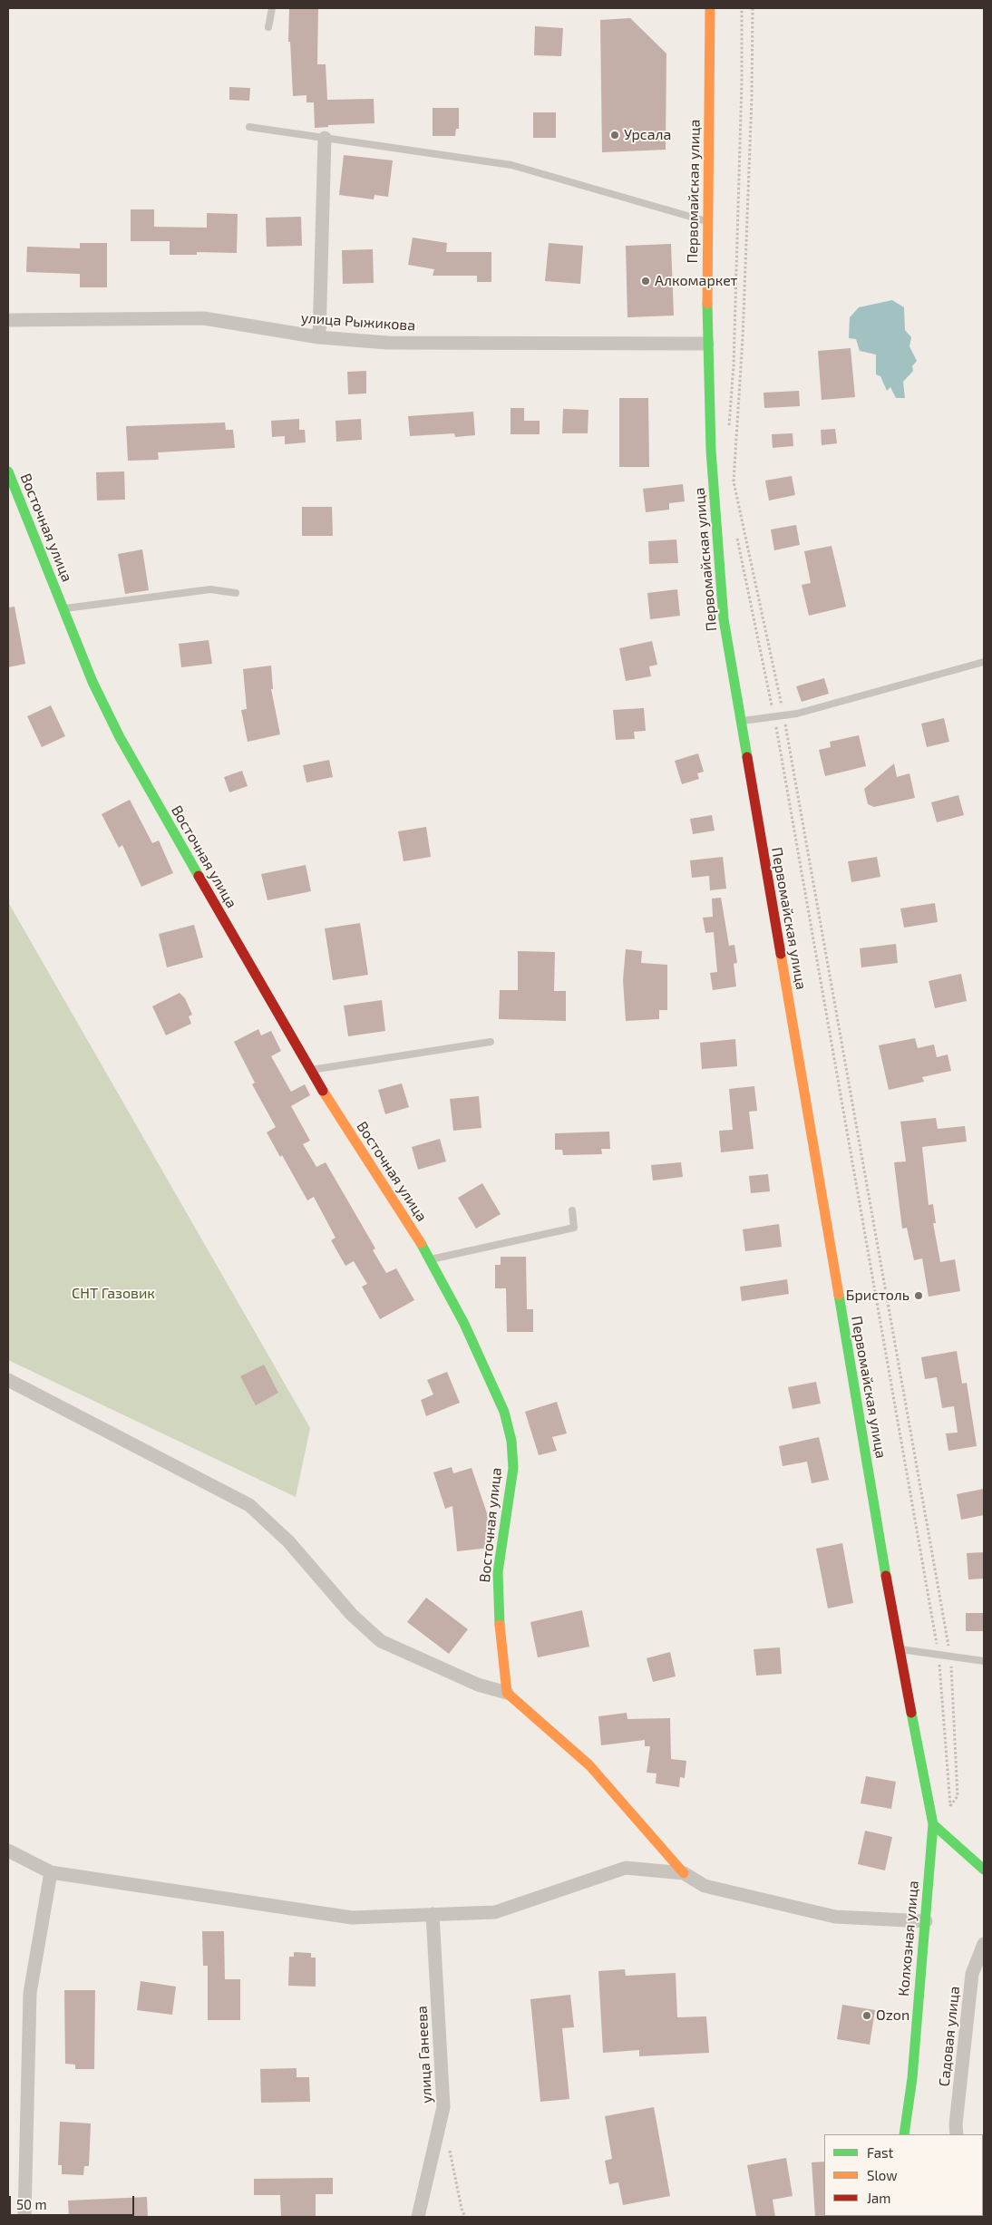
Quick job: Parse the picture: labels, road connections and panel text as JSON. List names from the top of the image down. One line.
{"streets":{"main road":["Первомайская улица","Восточная улица","Колхозная улица"],"street":["улица Рыжикова","Садовая улица","улица Ганеева"]},"crossings":[["Первомайская улица","улица Рыжикова"],["Первомайская улица","Колхозная улица"]],"parks":["СНТ Газовик"],"places":["Урсала","Алкомаркет","Бристоль","Ozon"],"legend":["Fast","Slow","Jam"],"scale_bar":"50 m"}
